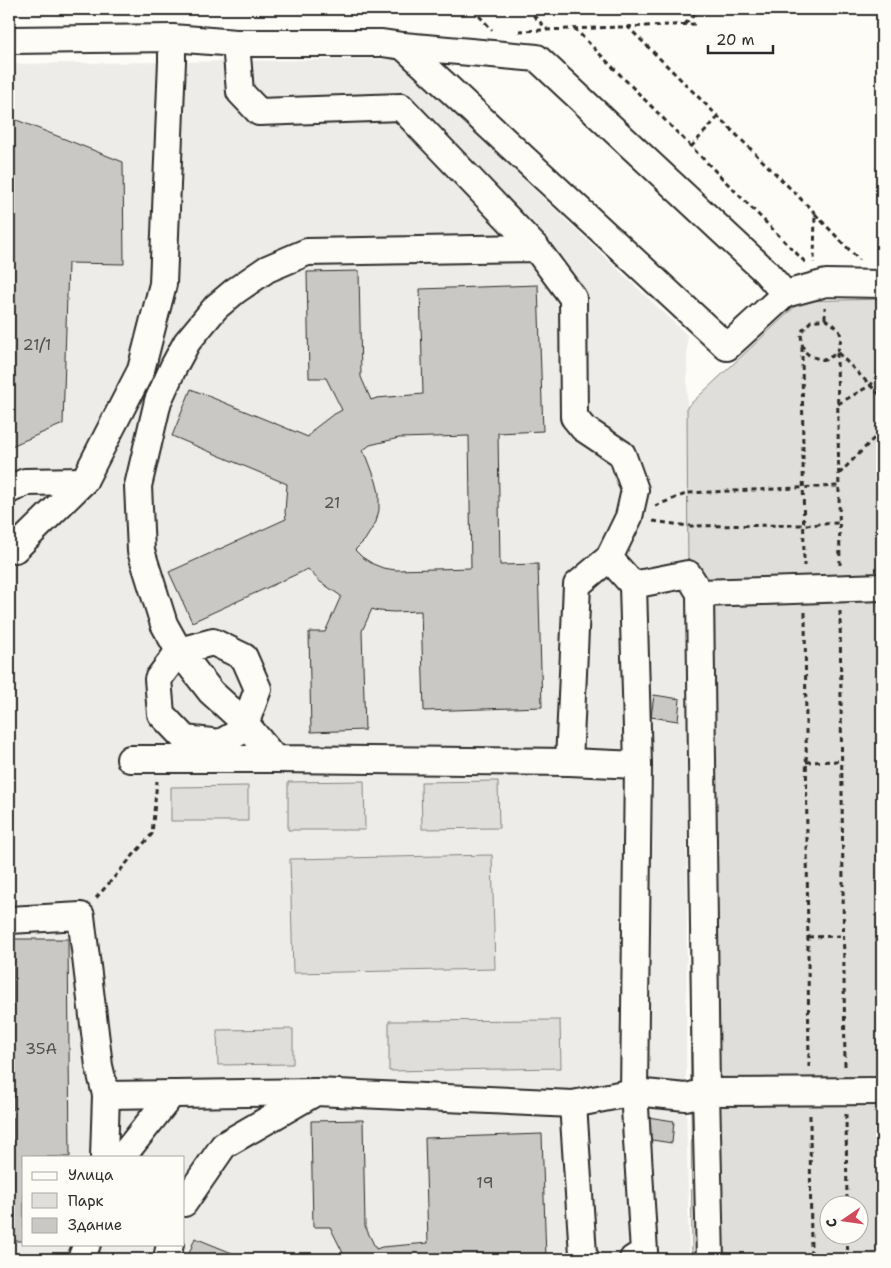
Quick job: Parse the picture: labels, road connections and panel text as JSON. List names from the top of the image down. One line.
{"house_numbers":["21/1","21","35А","19"],"legend":["Улица","Парк","Здание"],"scale_bar":"20 m","north":"left"}
